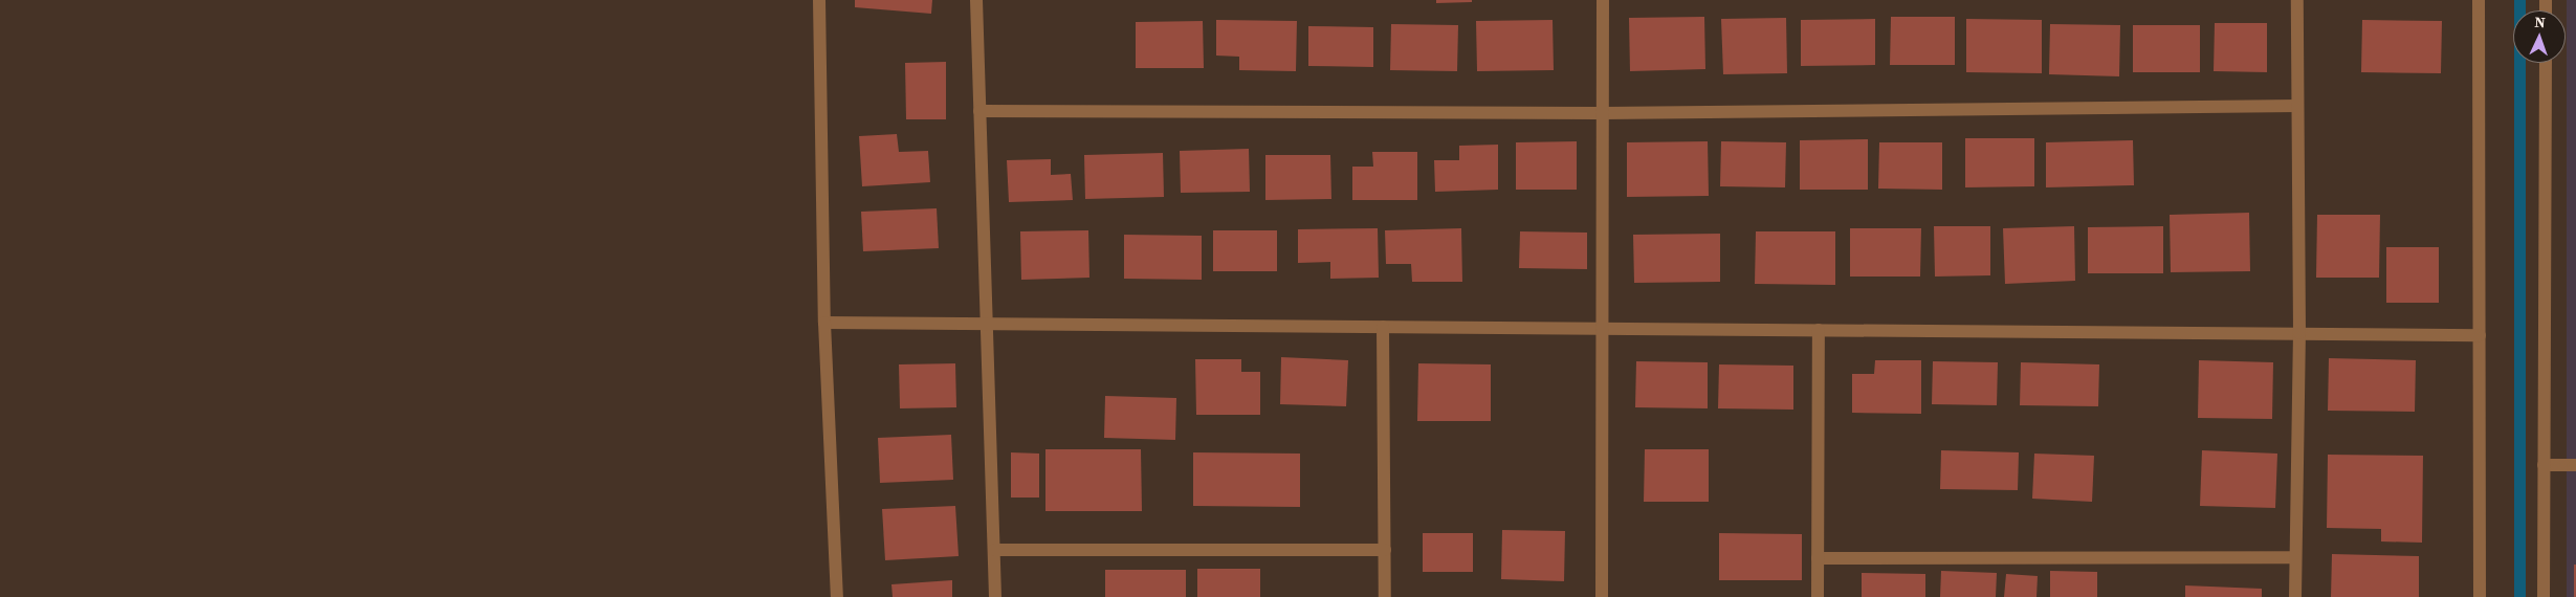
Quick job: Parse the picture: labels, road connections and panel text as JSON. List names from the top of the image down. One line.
{"north":"top"}
